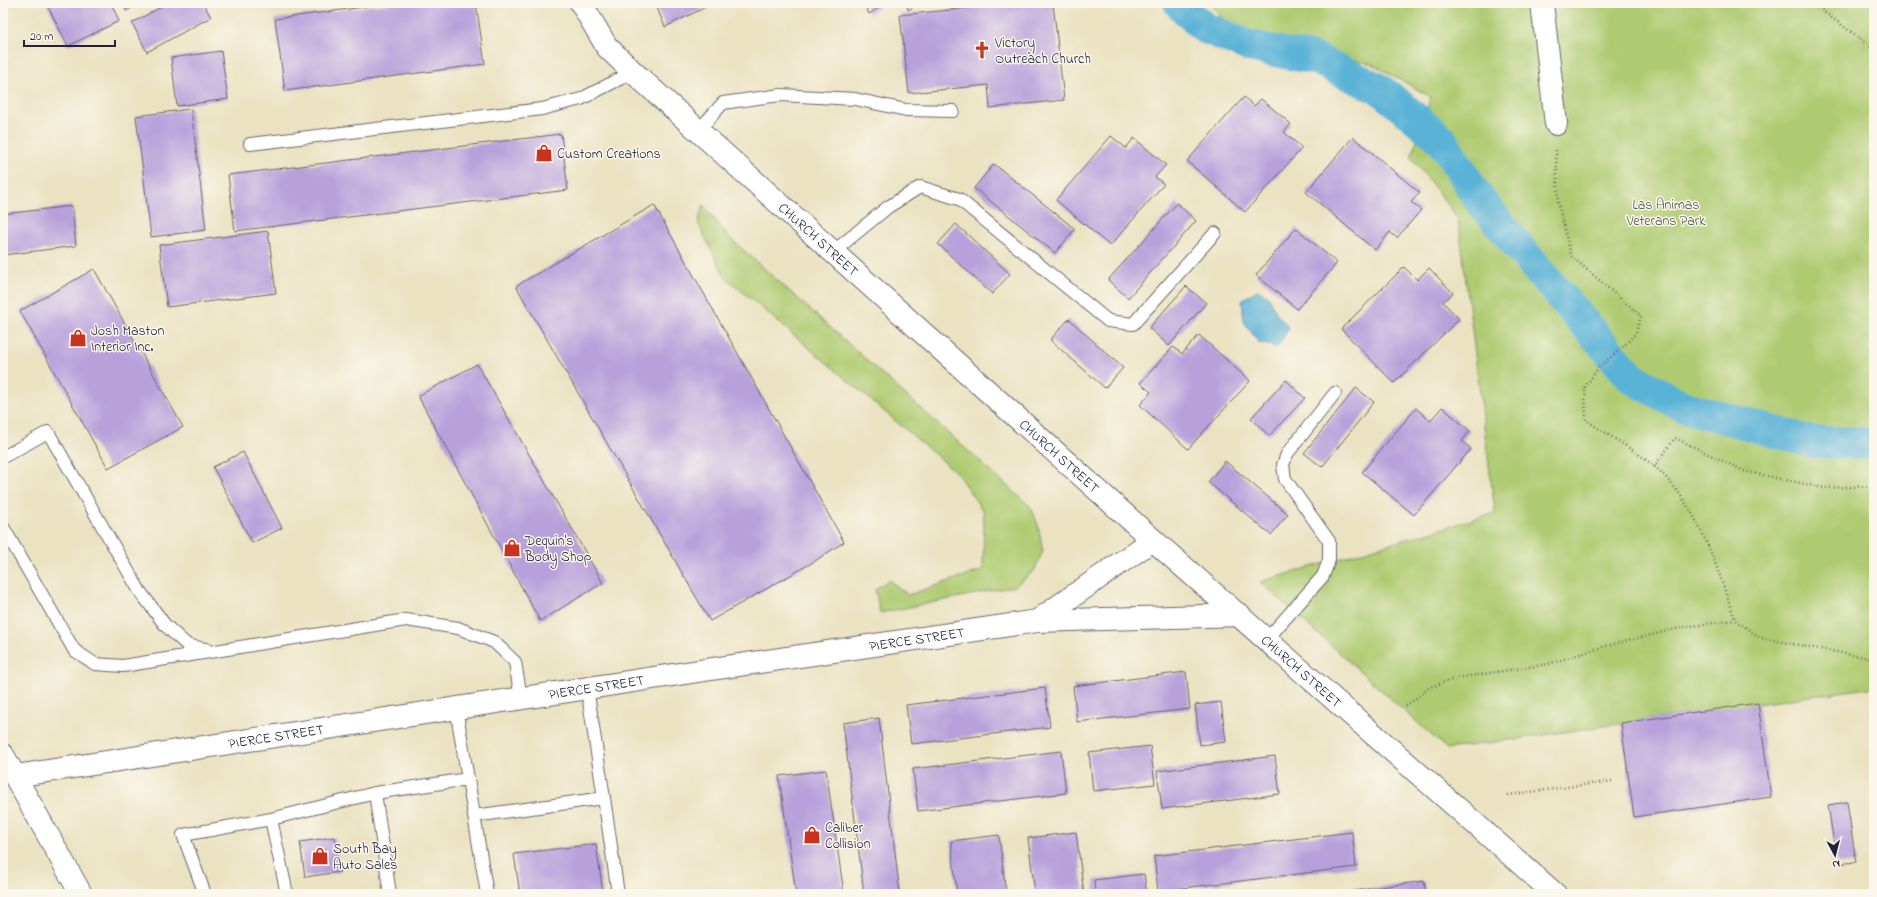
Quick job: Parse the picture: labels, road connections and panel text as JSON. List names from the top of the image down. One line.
{"streets":{"street":["CHURCH STREET","PIERCE STREET"]},"crossings":[["CHURCH STREET","PIERCE STREET"]],"parks":["Las Animas Veterans Park"],"places":{"church":["Victory Outreach Church"],"shop":["Custom Creations","Josh Maston Interior Inc.","Dequin's Body Shop","Caliber Collision","South Bay Auto Sales"]},"scale_bar":"20 m","north":"bottom"}
